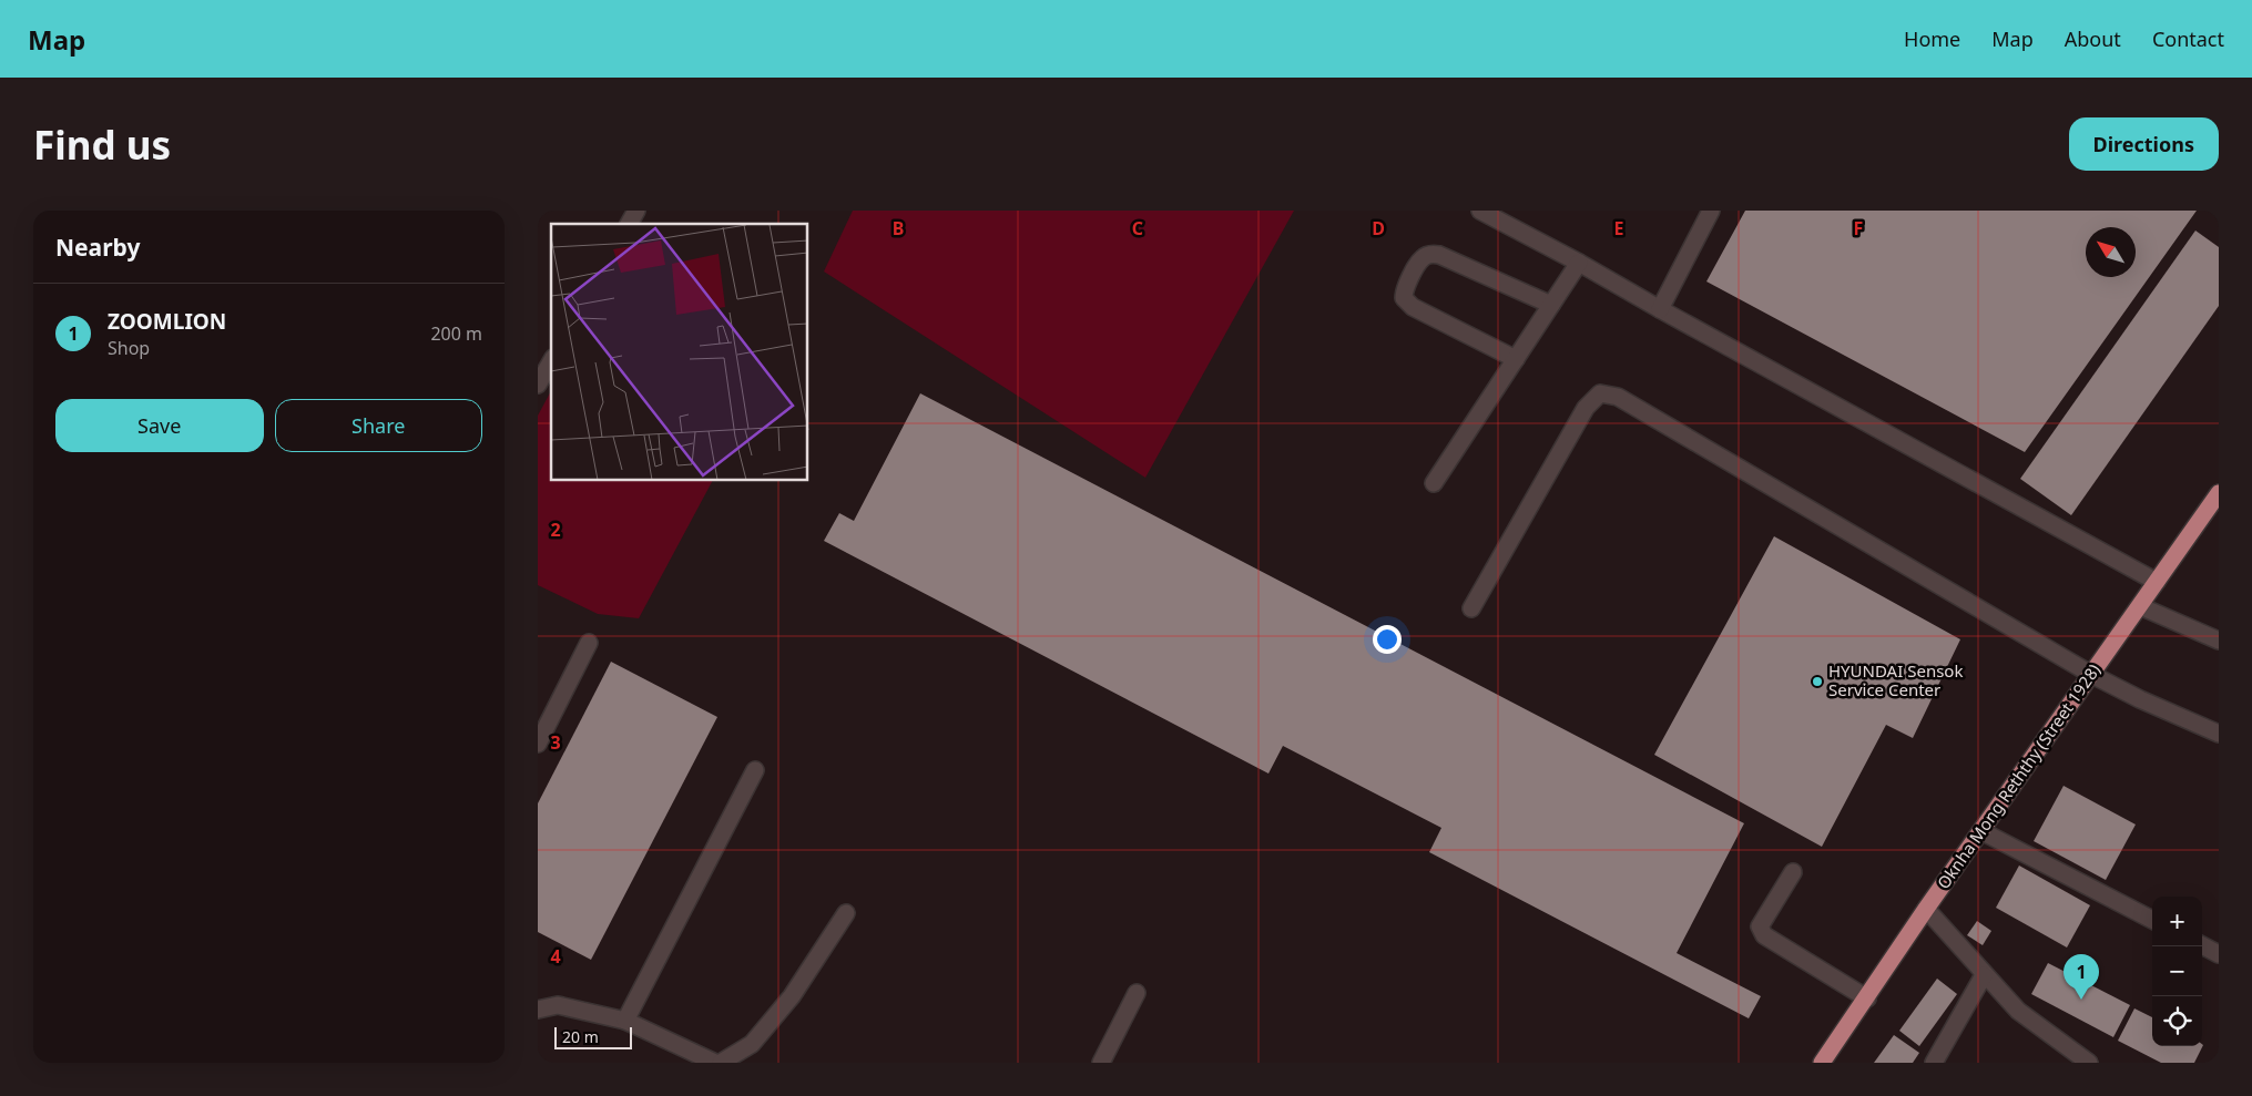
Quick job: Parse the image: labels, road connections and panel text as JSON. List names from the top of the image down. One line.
{"streets":{"main road":["Oknha Mong Reththy (Street 1928)"]},"places":["HYUNDAI Sensok Service Center"],"scale_bar":"20 m","north":"top left","page":{"header":"Map","nav":["Home","Map","About","Contact"],"buttons":["Directions",["Save","Share"]],"title":"Find us","heading":"Nearby","list":[{"mark":"1","name":"ZOOMLION","note":"Shop","value":"200 m"}],"map_buttons":["+","−"],"pins":"1","scale":"20 m"},"grid":{"columns":["B","C","D","E","F"],"rows":["2","3","4"]}}
